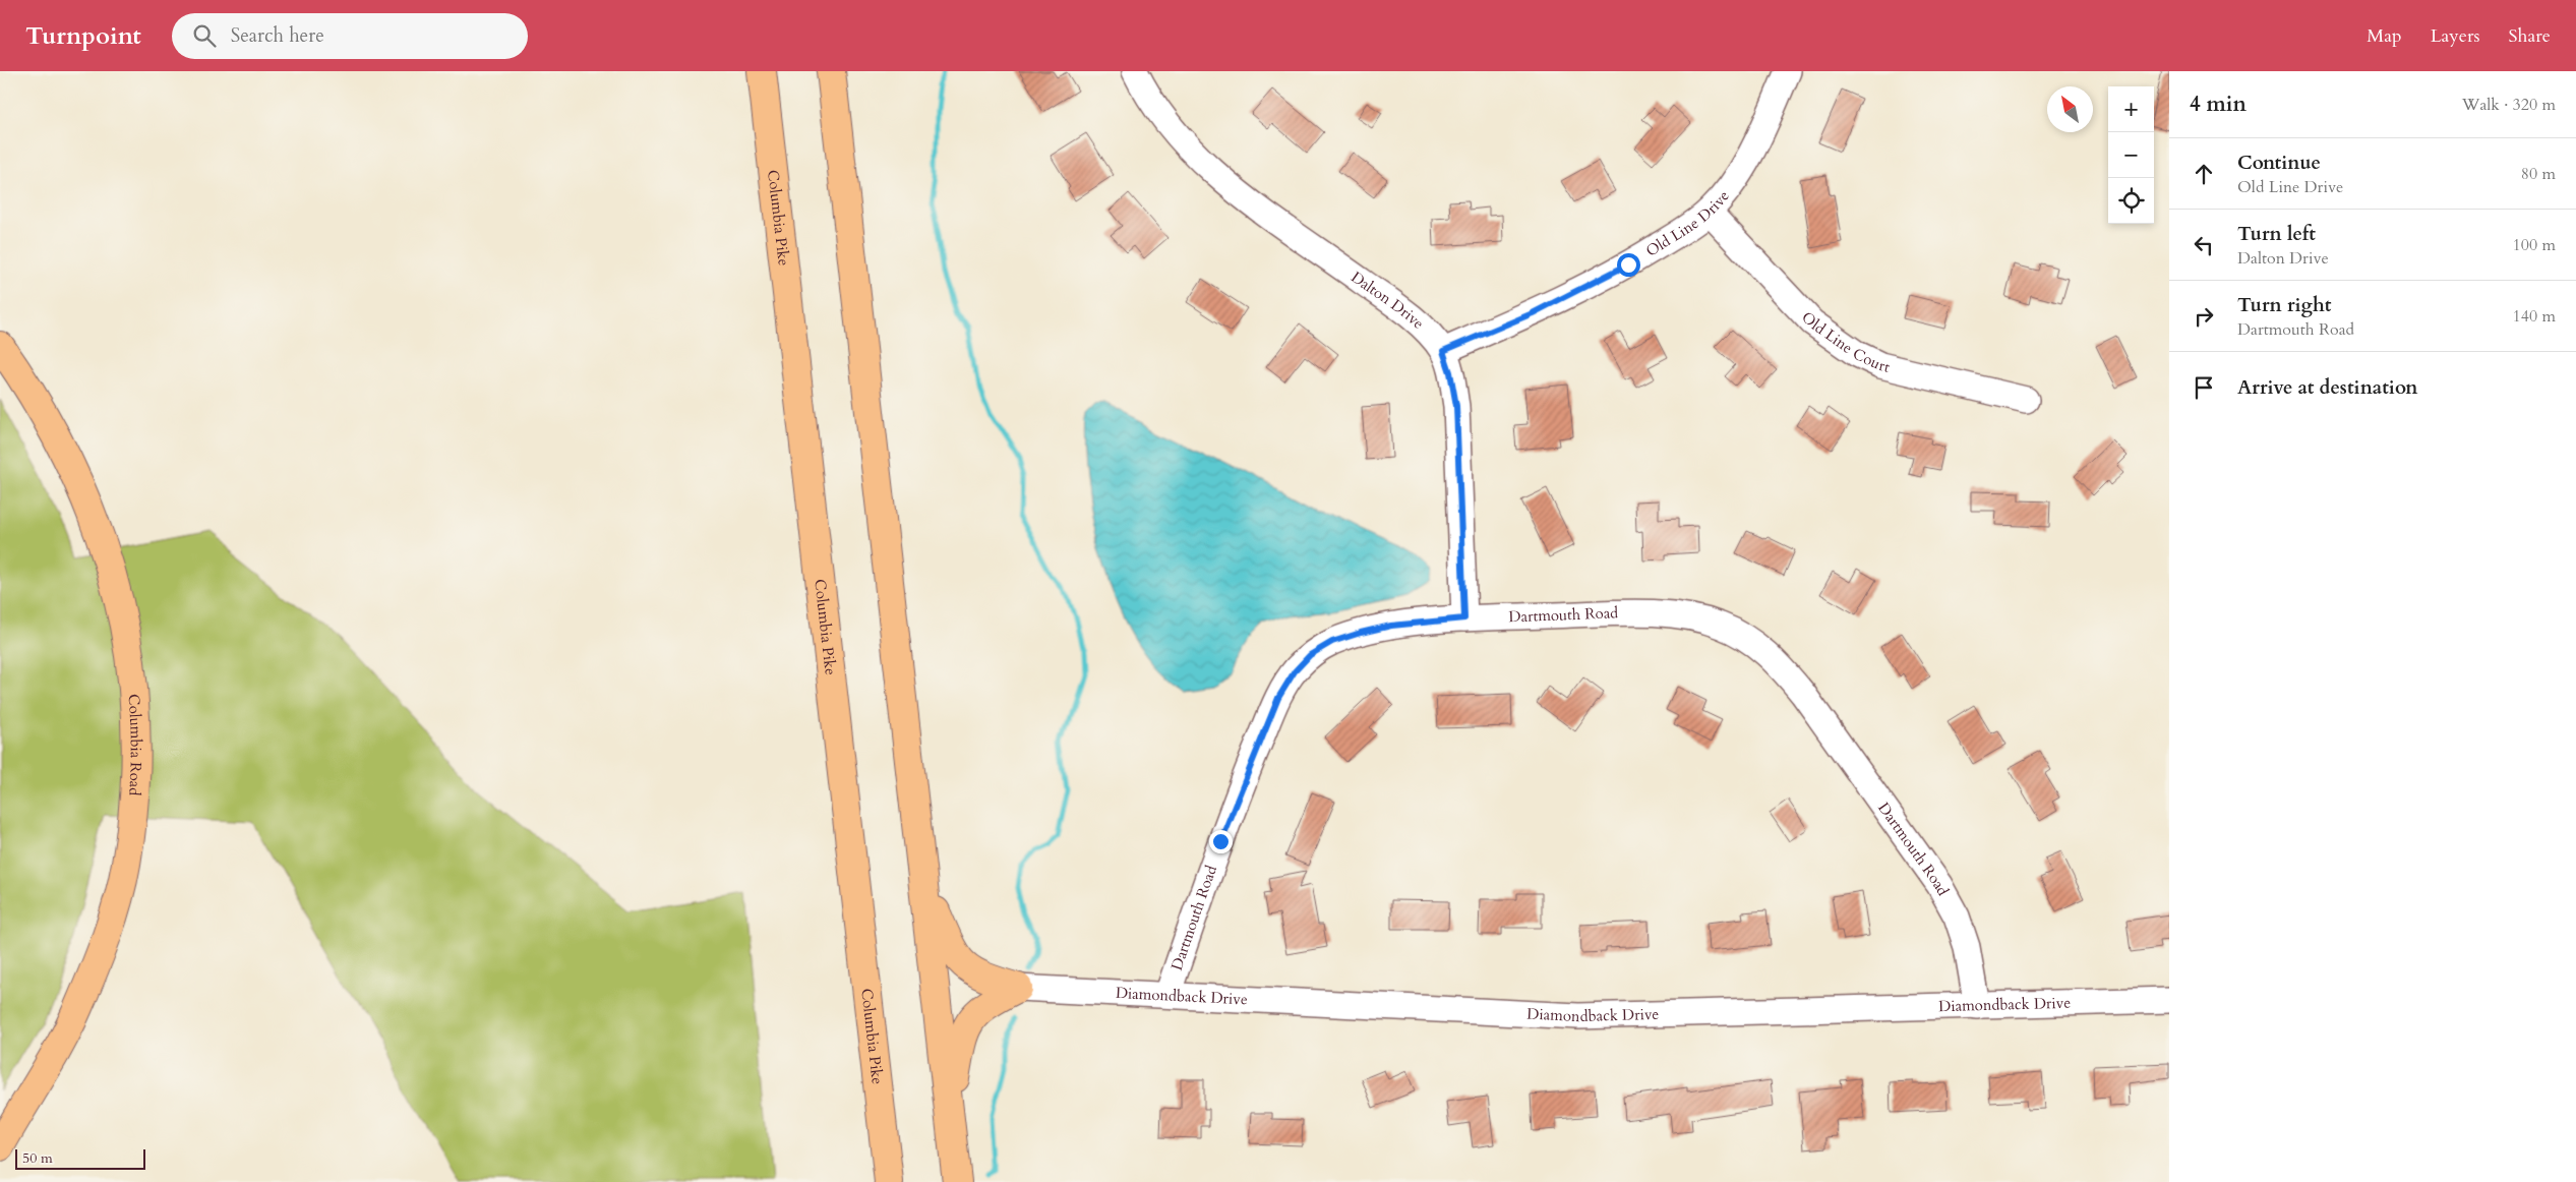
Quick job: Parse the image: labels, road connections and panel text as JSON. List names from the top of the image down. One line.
{"streets":{"main road":["Columbia Pike","Columbia Road"],"street":["Old Line Drive","Dalton Drive","Old Line Court","Dartmouth Road","Diamondback Drive"]},"crossings":[["Old Line Drive","Dalton Drive"],["Old Line Drive","Old Line Court"],["Dalton Drive","Dartmouth Road"],["Dartmouth Road","Diamondback Drive"]],"scale_bar":"50 m","north":"top left","page":{"header":"Turnpoint","search":"Search here","nav":["Map","Layers","Share"],"heading":["4 min","Walk · 320 m"],"map_buttons":["+","−"],"list":[["Continue","Old Line Drive","80 m"],["Turn left","Dalton Drive","100 m"],["Turn right","Dartmouth Road","140 m"],"Arrive at destination"],"scale":"50 m"}}
